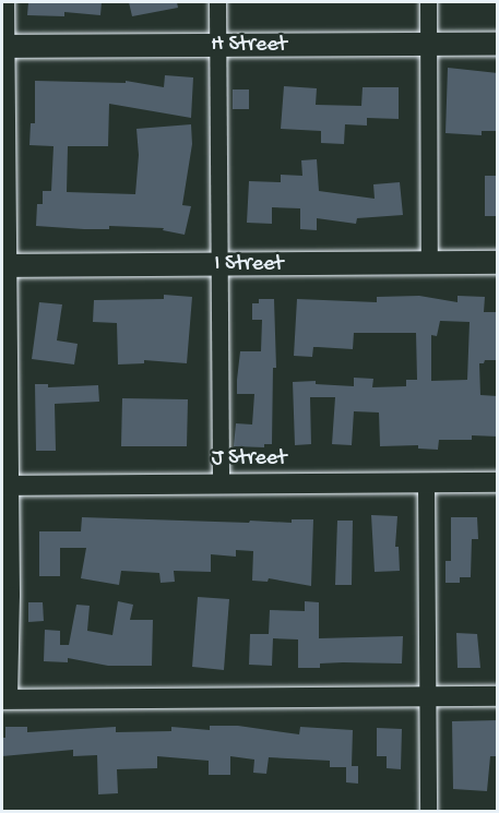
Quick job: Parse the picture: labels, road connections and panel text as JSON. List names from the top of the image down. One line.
{"streets":{"main road":["H Street","I Street"],"street":["J Street"]}}
